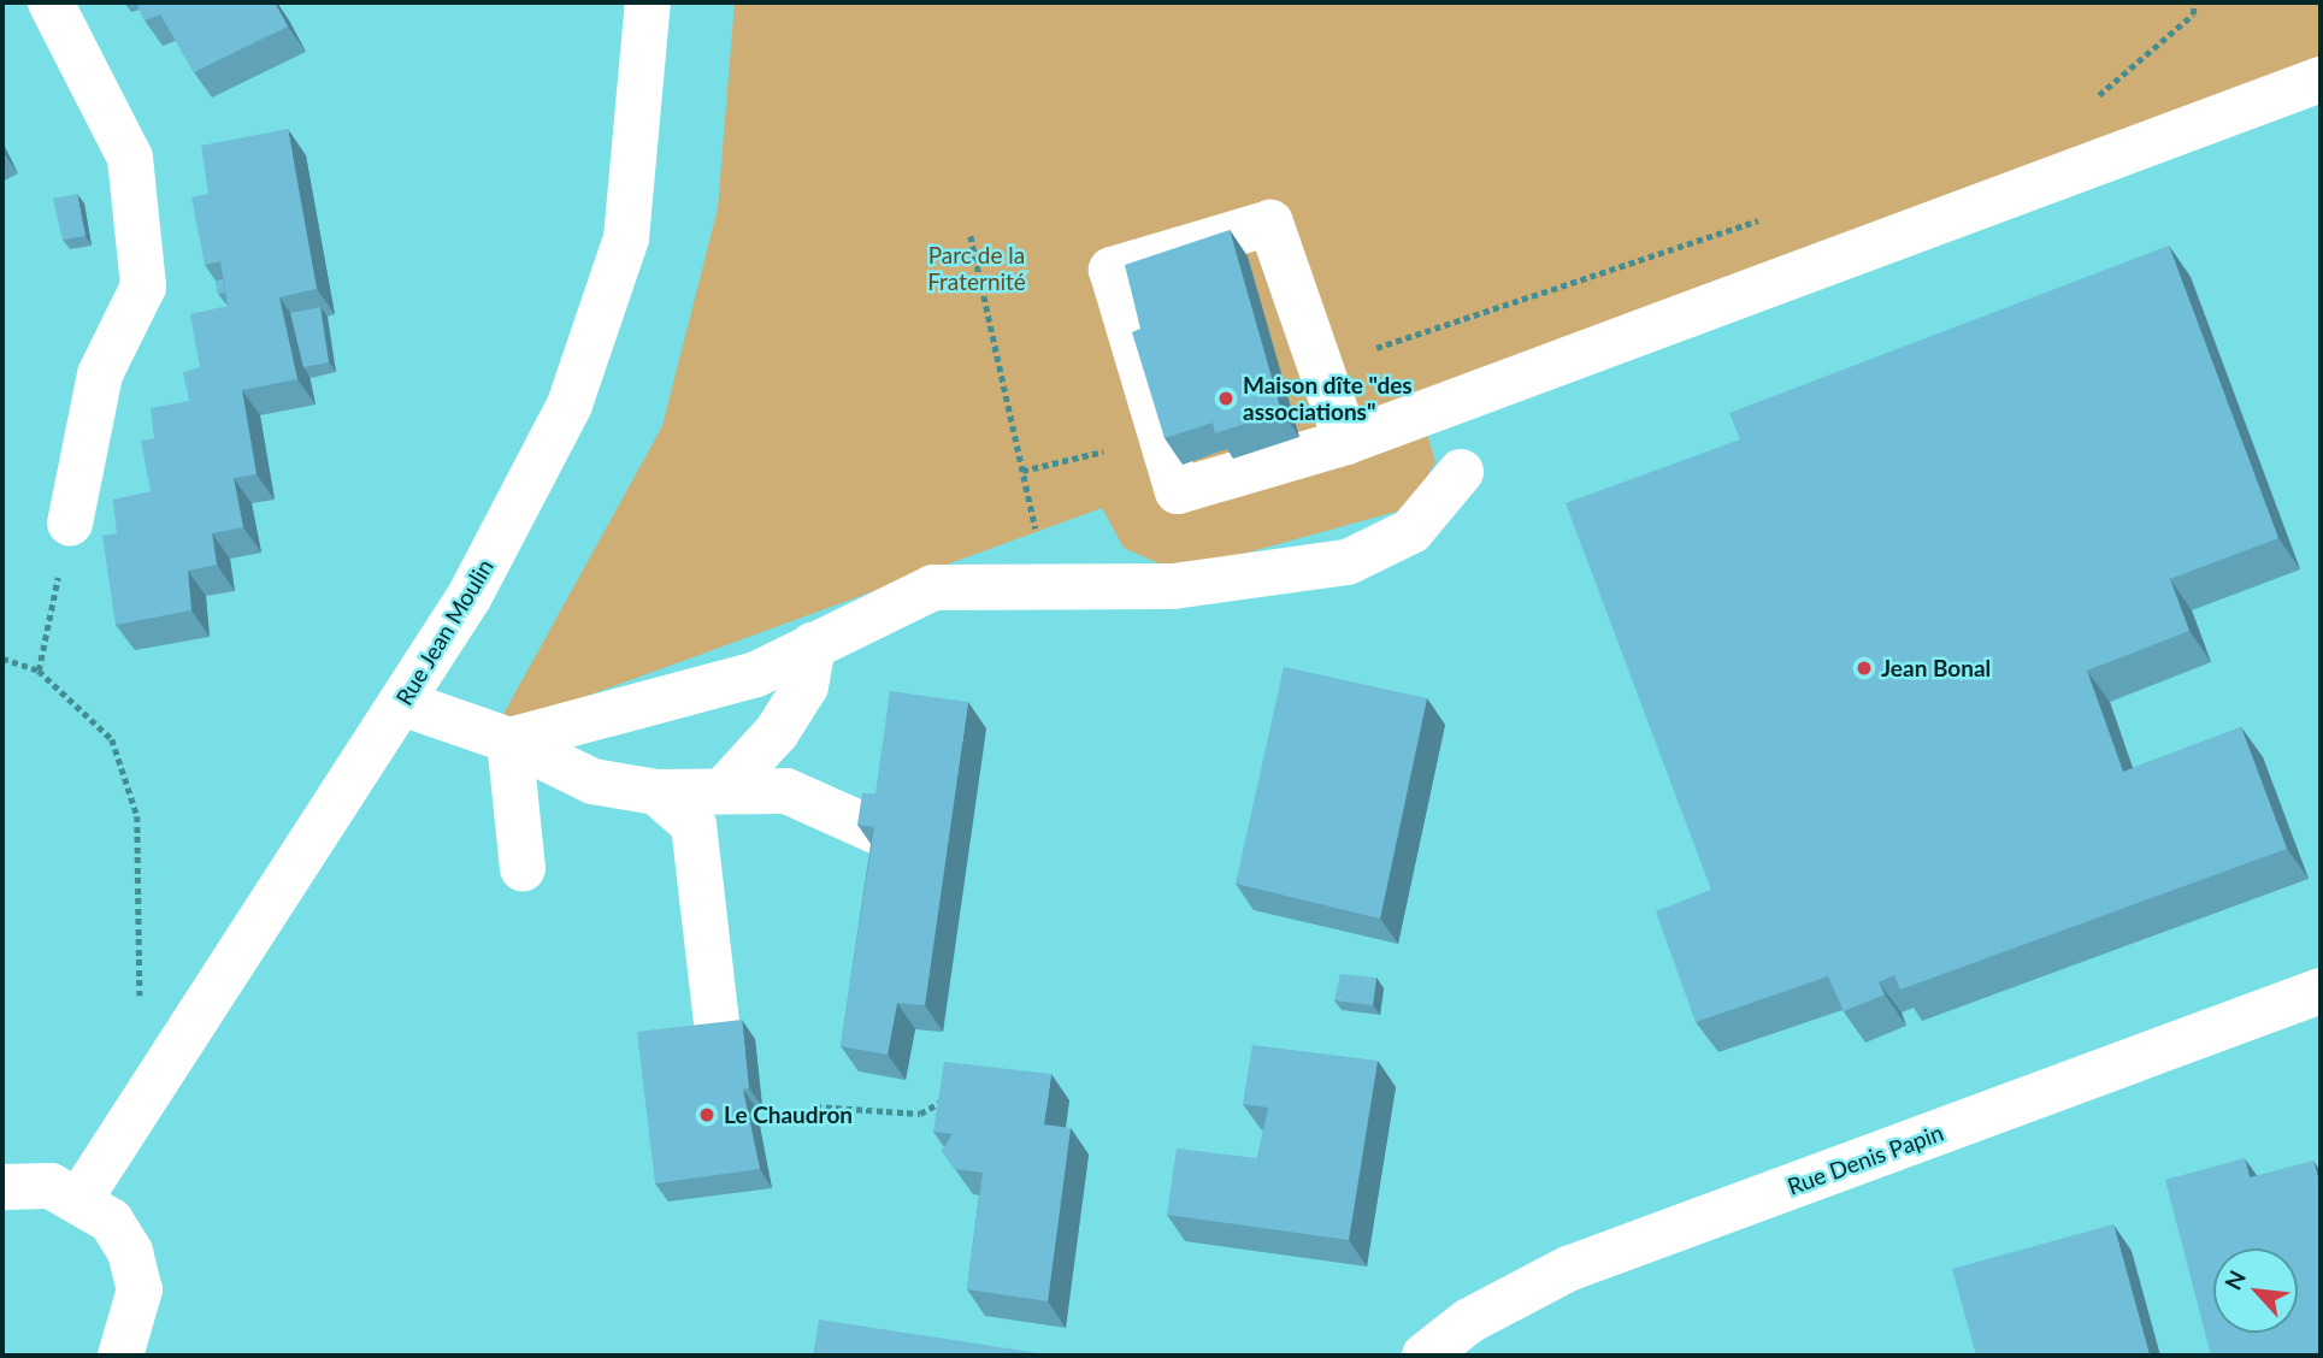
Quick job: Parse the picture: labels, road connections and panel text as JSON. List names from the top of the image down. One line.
{"streets":{"street":["Rue Jean Moulin","Rue Denis Papin"]},"parks":["Parc de la Fraternité"],"places":["Maison dîte \"des associations\"","Jean Bonal","Le Chaudron"],"north":"top left"}
